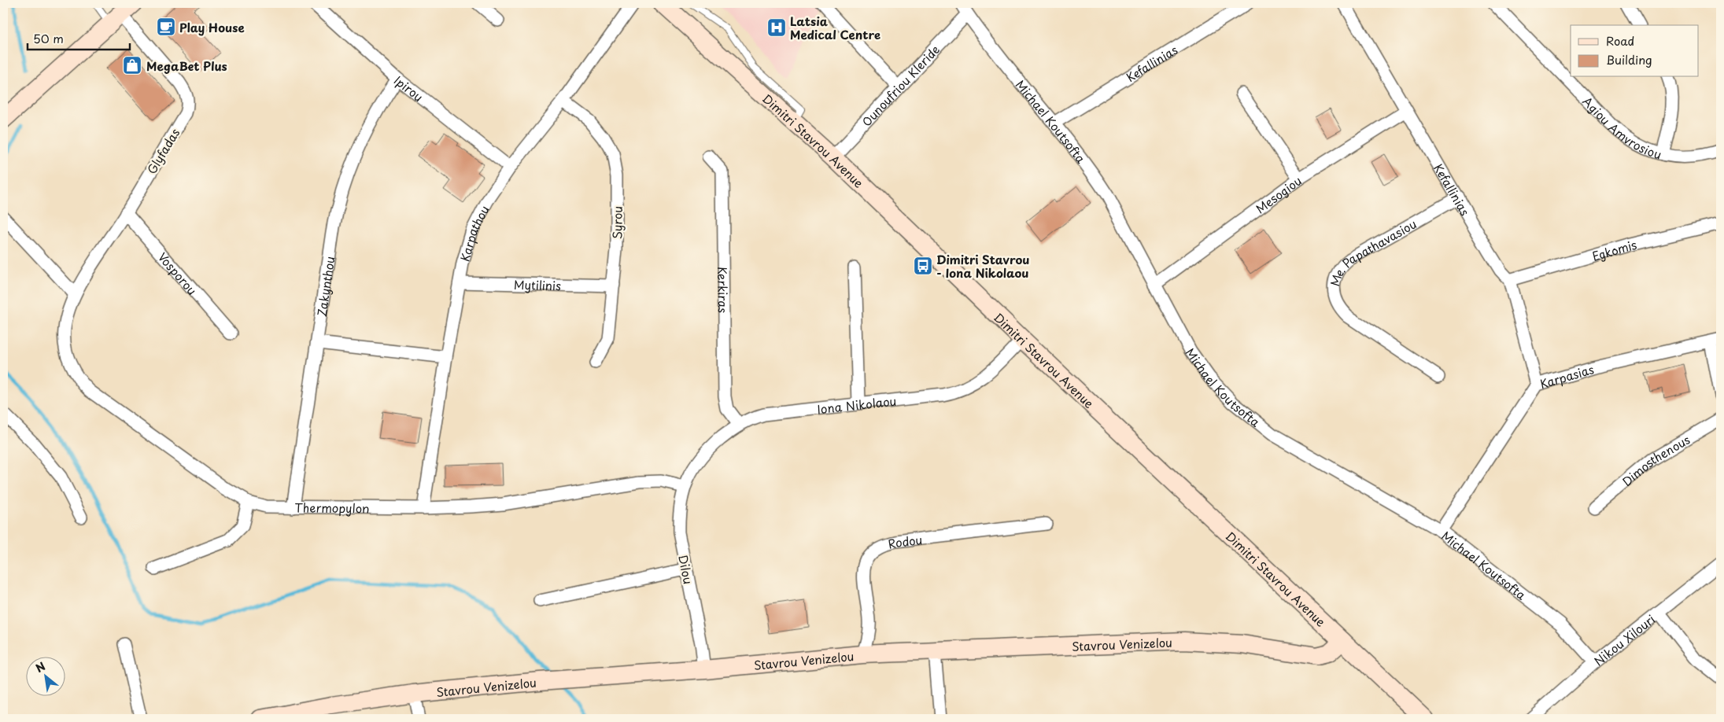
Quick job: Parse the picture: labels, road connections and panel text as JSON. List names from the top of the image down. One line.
{"streets":{"main road":["Dimitri Stavrou Avenue","Stavrou Venizelou"],"street":["Kefallinias","Ounoufriou Kleride","Ipirou","Michael Koutsofta","Agiou Amvrosiou","Glyfadas","Mesogiou","Syrou","Karpathou","Egkomis","Me. Papathavasiou","Vosporou","Mytilinis","Zakynthou","Kerkiras","Karpasias","Iona Nikolaou","Dimosthenous","Thermopylon","Rodou","Dilou","Nikou Xilouri"]},"crossings":[["Kefallinias","Michael Koutsofta"],["Kefallinias","Mesogiou"],["Kefallinias","Egkomis"],["Kefallinias","Me. Papathavasiou"],["Kefallinias","Karpasias"],["Ounoufriou Kleride","Michael Koutsofta"],["Ounoufriou Kleride","Dimitri Stavrou Avenue"],["Ipirou","Karpathou"],["Ipirou","Zakynthou"],["Michael Koutsofta","Mesogiou"],["Michael Koutsofta","Karpasias"],["Michael Koutsofta","Nikou Xilouri"],["Dimitri Stavrou Avenue","Iona Nikolaou"],["Dimitri Stavrou Avenue","Stavrou Venizelou"],["Glyfadas","Vosporou"],["Glyfadas","Thermopylon"],["Syrou","Karpathou"],["Syrou","Mytilinis"],["Karpathou","Mytilinis"],["Karpathou","Thermopylon"],["Zakynthou","Thermopylon"],["Kerkiras","Iona Nikolaou"],["Iona Nikolaou","Dilou"],["Thermopylon","Dilou"],["Rodou","Stavrou Venizelou"],["Dilou","Stavrou Venizelou"]],"places":{"cafe":["Play House"],"hospital":["Latsia Medical Centre"],"shop":["MegaBet Plus"],"bus stop":["Dimitri Stavrou - Iona Nikolaou"]},"legend":["Road","Building"],"scale_bar":"50 m","north":"top left"}
